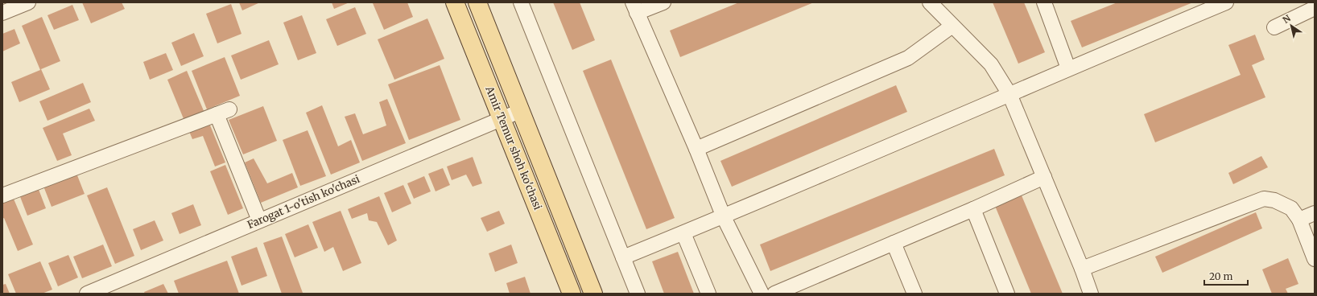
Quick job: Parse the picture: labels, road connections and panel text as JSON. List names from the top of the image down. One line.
{"streets":{"main road":["Amir Temur shoh ko'chasi"],"street":["Farogat 1-o'tish ko'chasi"]},"crossings":[["Amir Temur shoh ko'chasi","Farogat 1-o'tish ko'chasi"]],"scale_bar":"20 m","north":"top left"}
